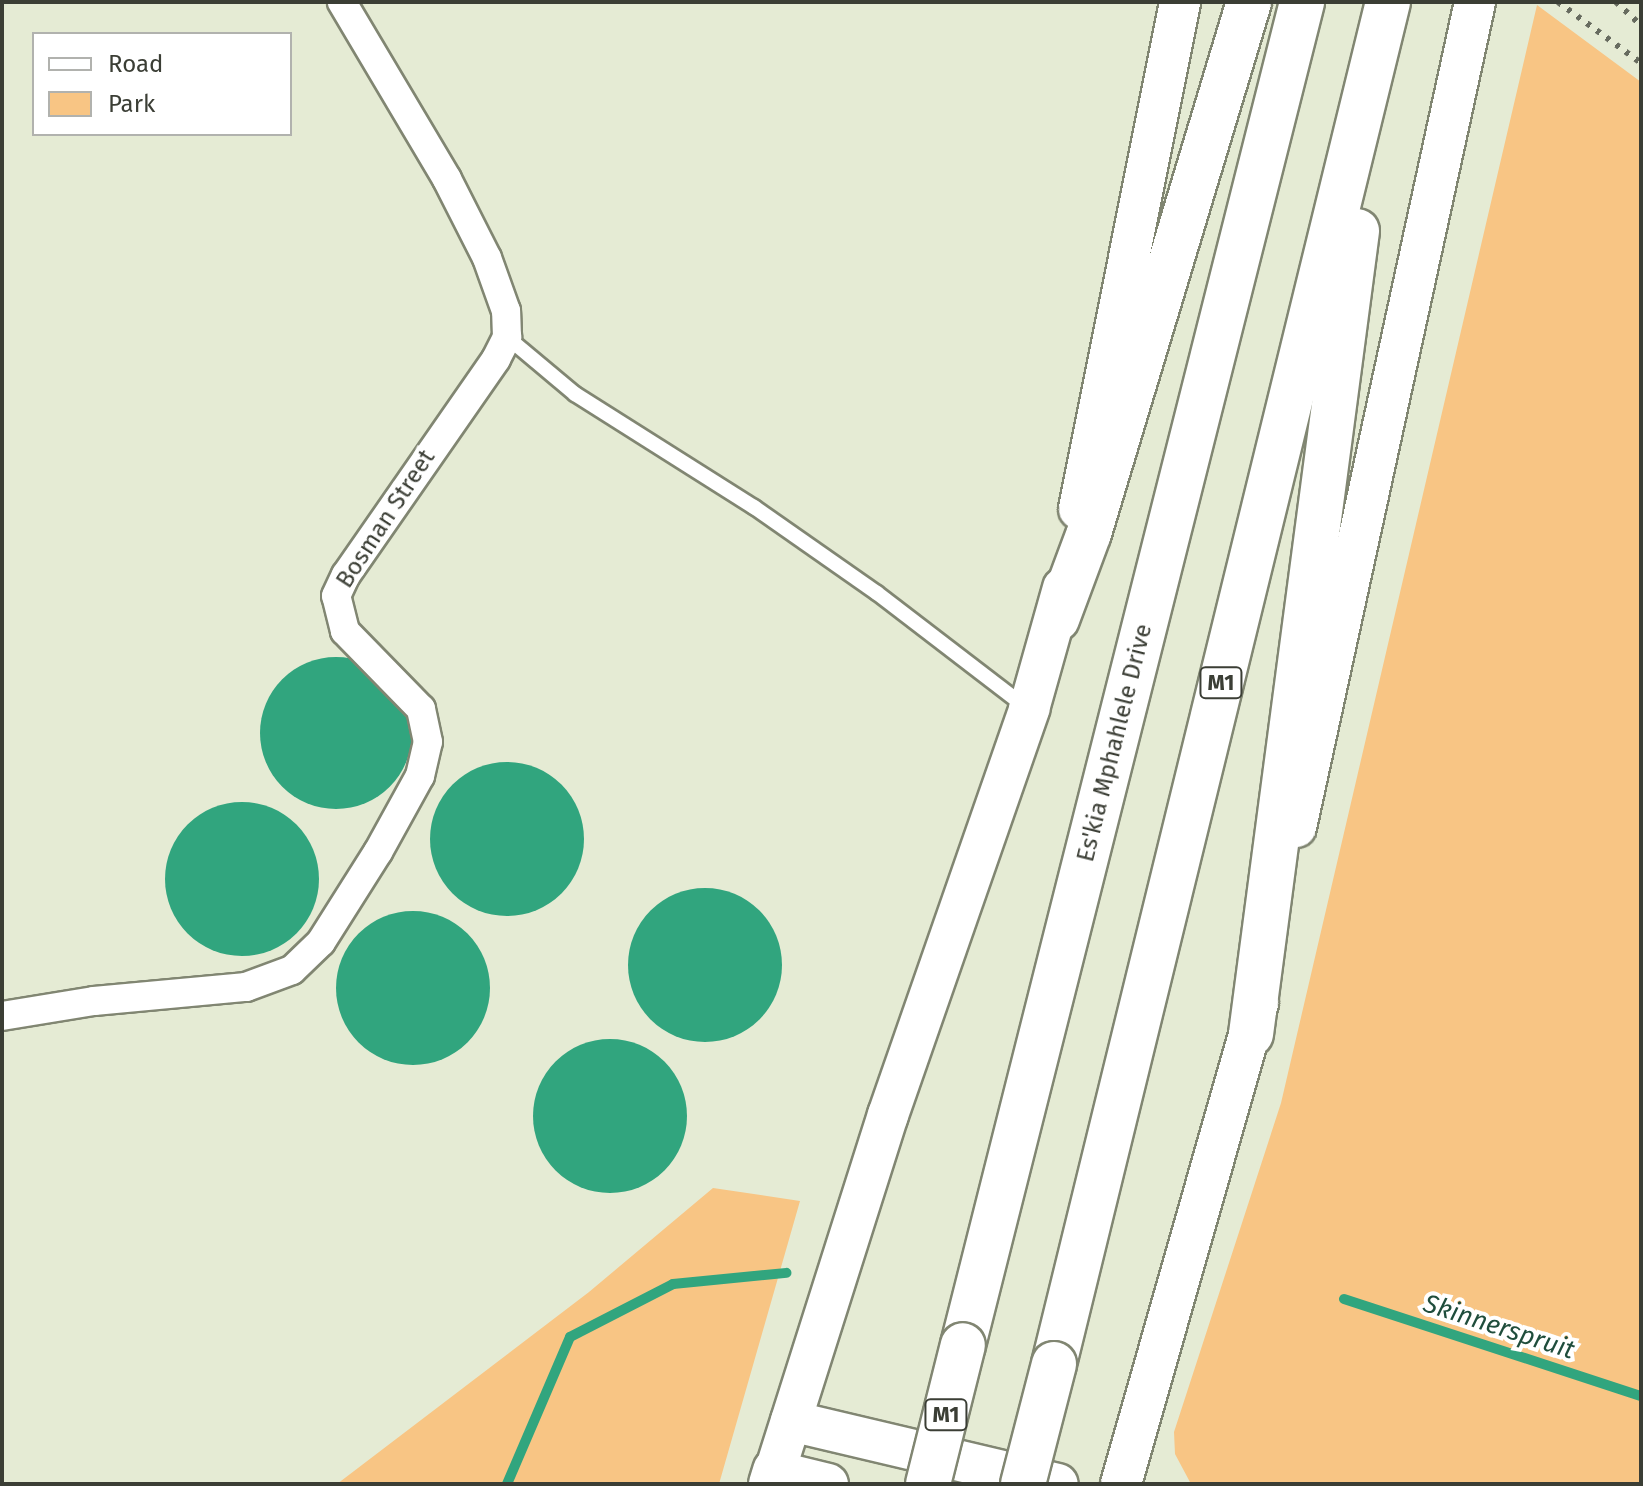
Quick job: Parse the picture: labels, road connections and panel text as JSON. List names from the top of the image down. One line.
{"streets":{"main road":["M1","Es'kia Mphahlele Drive"],"street":["Bosman Street"]},"water":["Skinnerspruit"],"legend":["Road","Park"]}
